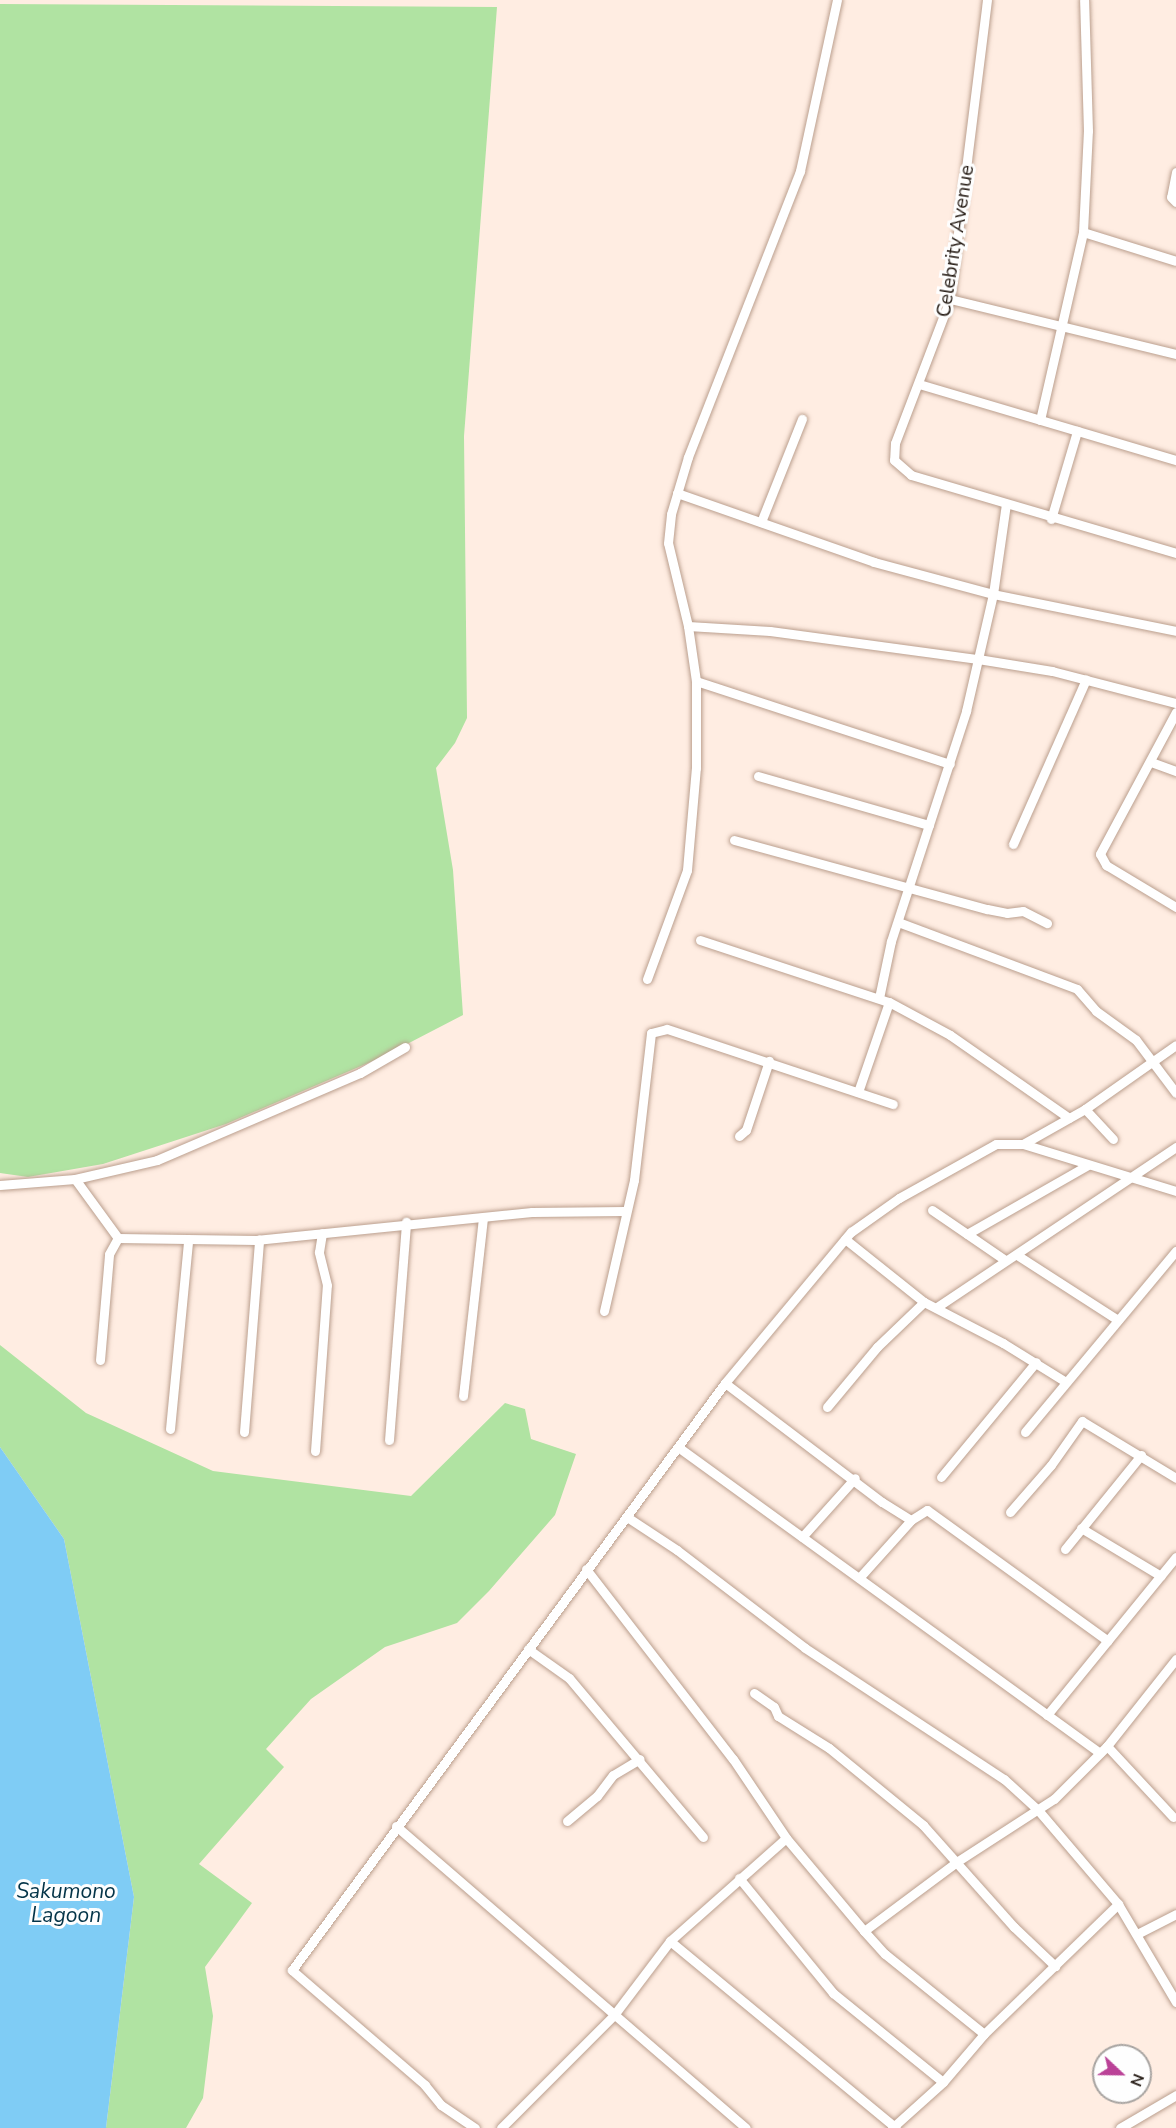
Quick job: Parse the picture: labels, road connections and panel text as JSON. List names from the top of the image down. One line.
{"streets":{"street":["Celebrity Avenue"]},"water":["Sakumono Lagoon"],"north":"right"}
